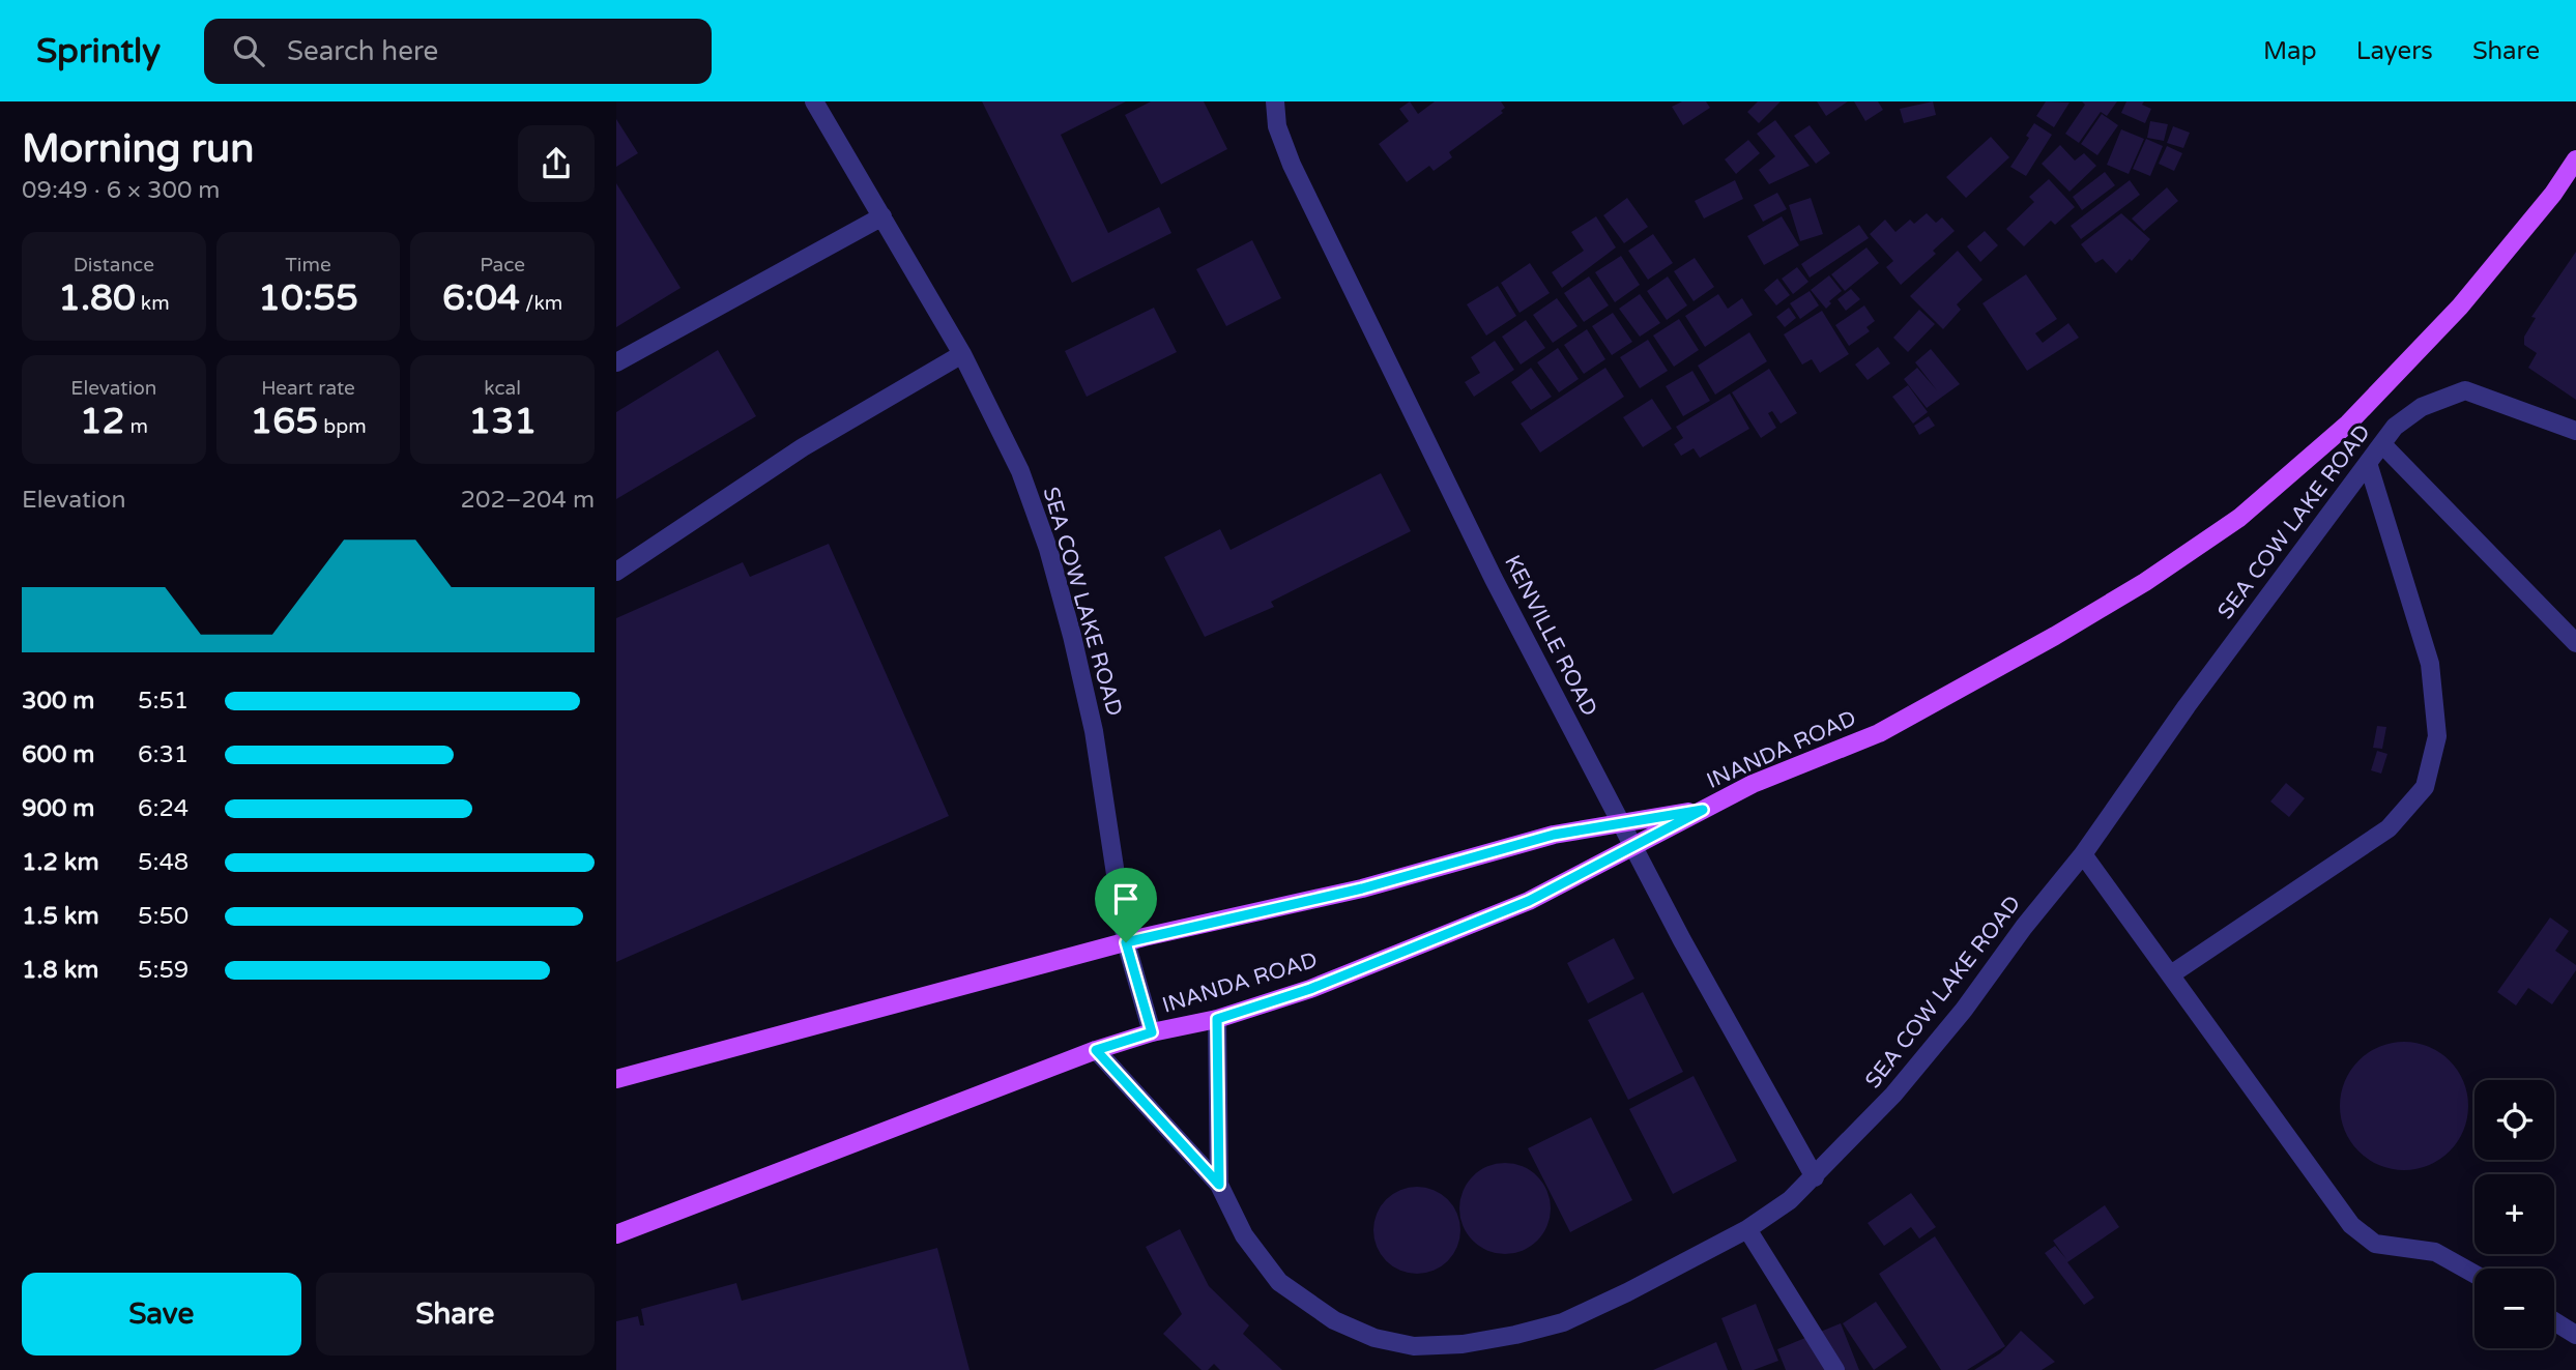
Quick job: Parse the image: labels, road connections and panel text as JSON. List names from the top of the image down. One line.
{"streets":{"main road":["SEA COW LAKE ROAD","INANDA ROAD"],"street":["KENVILLE ROAD"]},"crossings":[["SEA COW LAKE ROAD","KENVILLE ROAD"],["SEA COW LAKE ROAD","INANDA ROAD"]],"page":{"header":"Sprintly","search":"Search here","nav":["Map","Layers","Share"],"heading":["Morning run","09:49 · 6 × 300 m"],"stats":[["Distance","1.80 km"],["Time","10:55"],["Pace","6:04 /km"],["Elevation","12 m"],["Heart rate","165 bpm"],["kcal","131"]],"chart":["Elevation","202–204 m"],"list":[{"name":"300 m","note":"5:51"},{"name":"600 m","note":"6:31"},{"name":"900 m","note":"6:24"},{"name":"1.2 km","note":"5:48"},{"name":"1.5 km","note":"5:50"},{"name":"1.8 km","note":"5:59"}],"map_buttons":["+","−"],"buttons":["Save","Share"]}}
